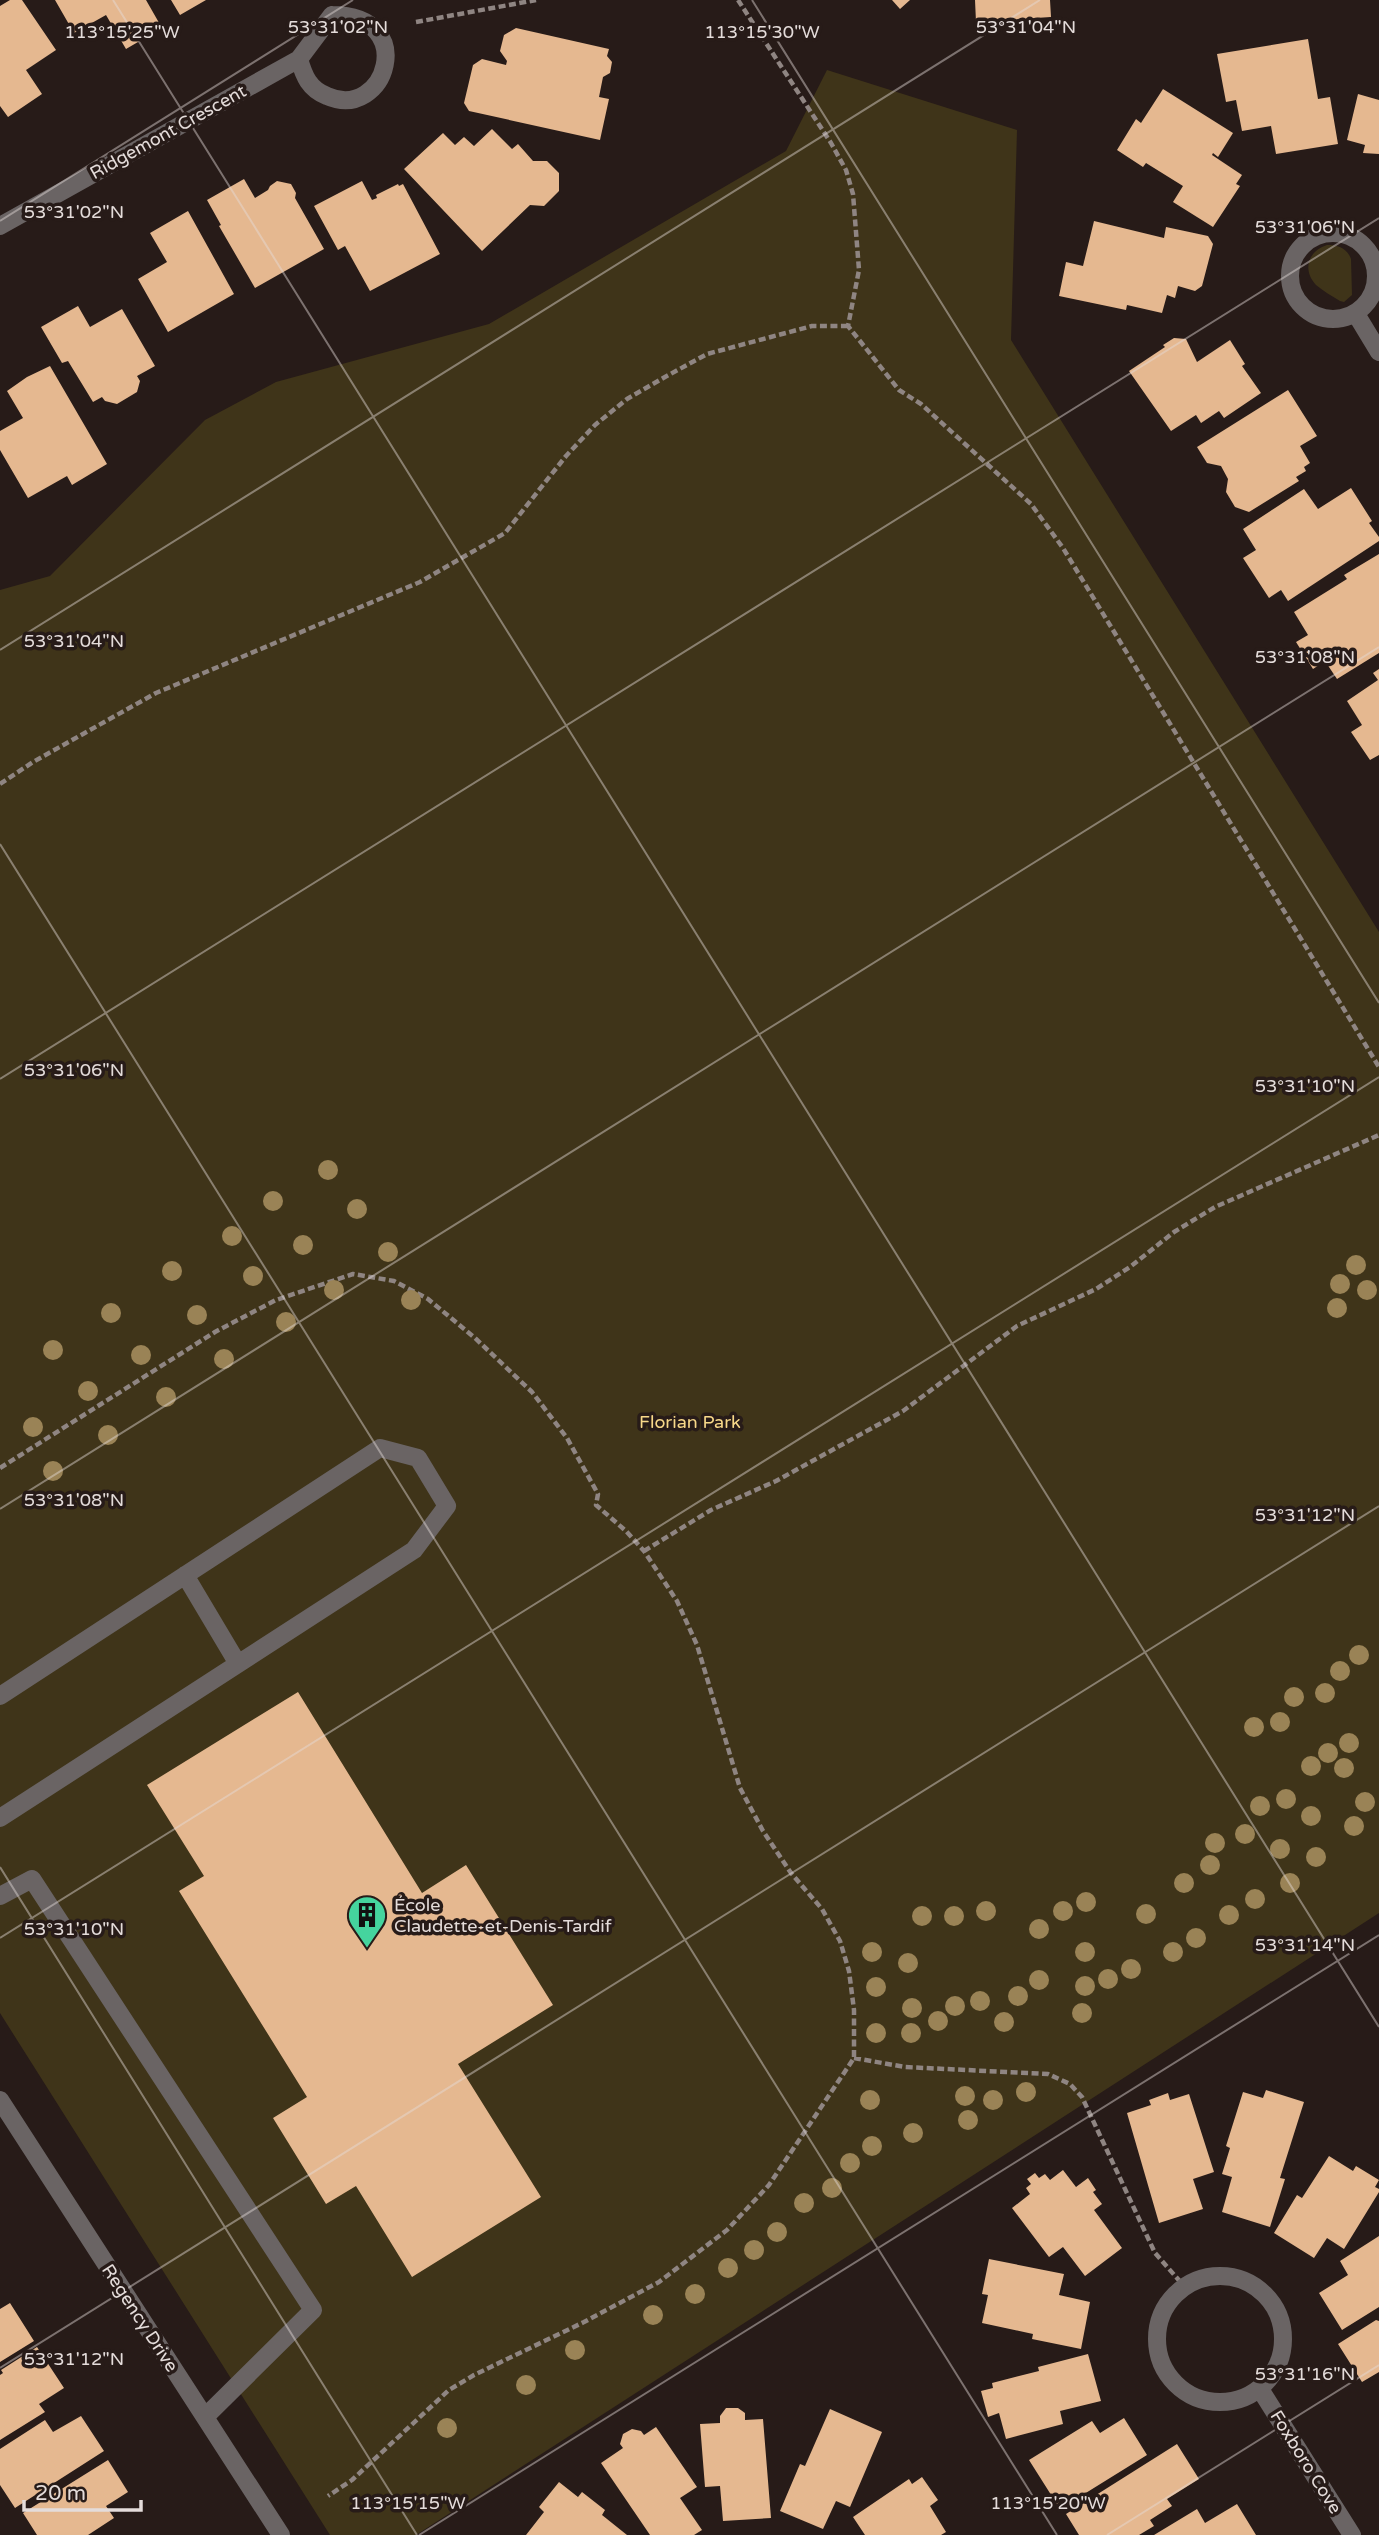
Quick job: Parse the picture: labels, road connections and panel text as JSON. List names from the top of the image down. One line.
{"streets":{"street":["Ridgemont Crescent","Regency Drive","Foxboro Cove"]},"parks":["Florian Park"],"places":{"building":["École Claudette-et-Denis-Tardif"]},"scale_bar":"20 m","coordinates":["53°31'02\"N","53°31'04\"N","113°15'25\"W","113°15'30\"W","53°31'06\"N","53°31'08\"N","53°31'10\"N","53°31'12\"N","53°31'14\"N","53°31'16\"N","113°15'15\"W","113°15'20\"W"]}
